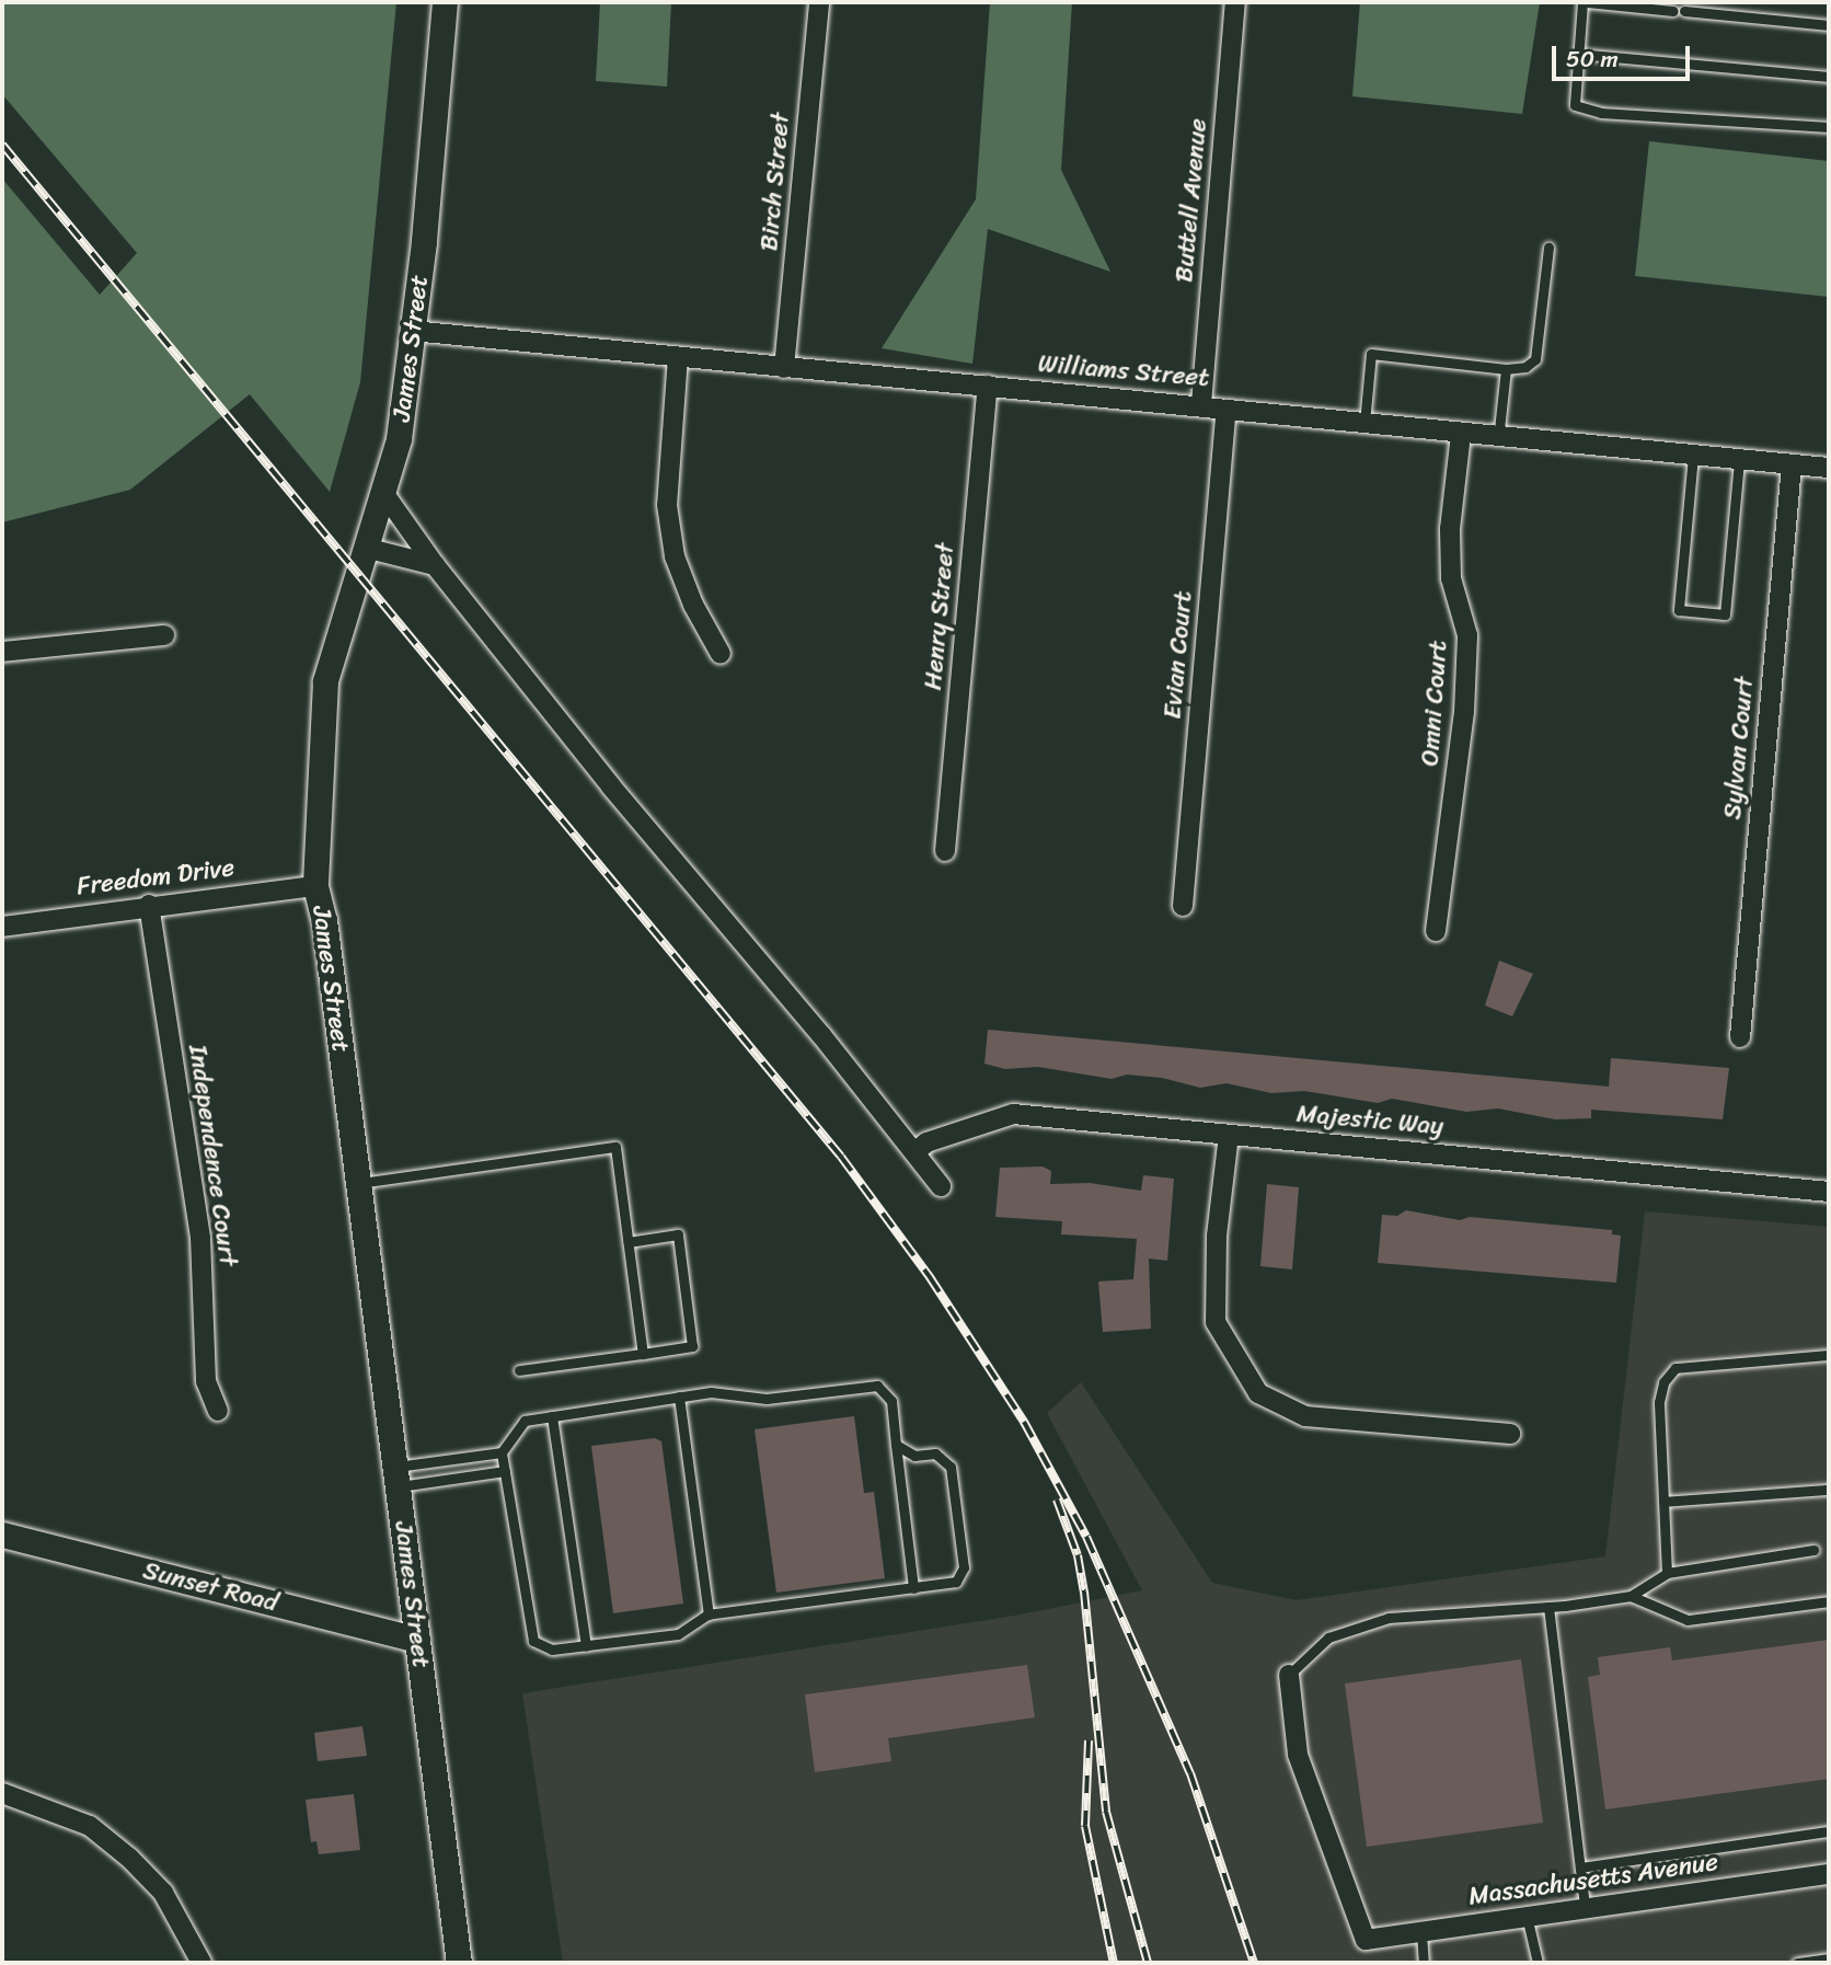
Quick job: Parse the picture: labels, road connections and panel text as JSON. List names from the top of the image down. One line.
{"streets":{"street":["Birch Street","Buttell Avenue","James Street","Williams Street","Henry Street","Evian Court","Omni Court","Sylvan Court","Freedom Drive","Majestic Way","Independence Court","Sunset Road","Massachusetts Avenue"]},"crossings":[["Birch Street","Williams Street"],["Buttell Avenue","Williams Street"],["James Street","Williams Street"],["James Street","Freedom Drive"],["James Street","Sunset Road"],["Williams Street","Henry Street"],["Williams Street","Evian Court"],["Williams Street","Omni Court"],["Williams Street","Sylvan Court"],["Freedom Drive","Independence Court"]],"scale_bar":"50 m"}
